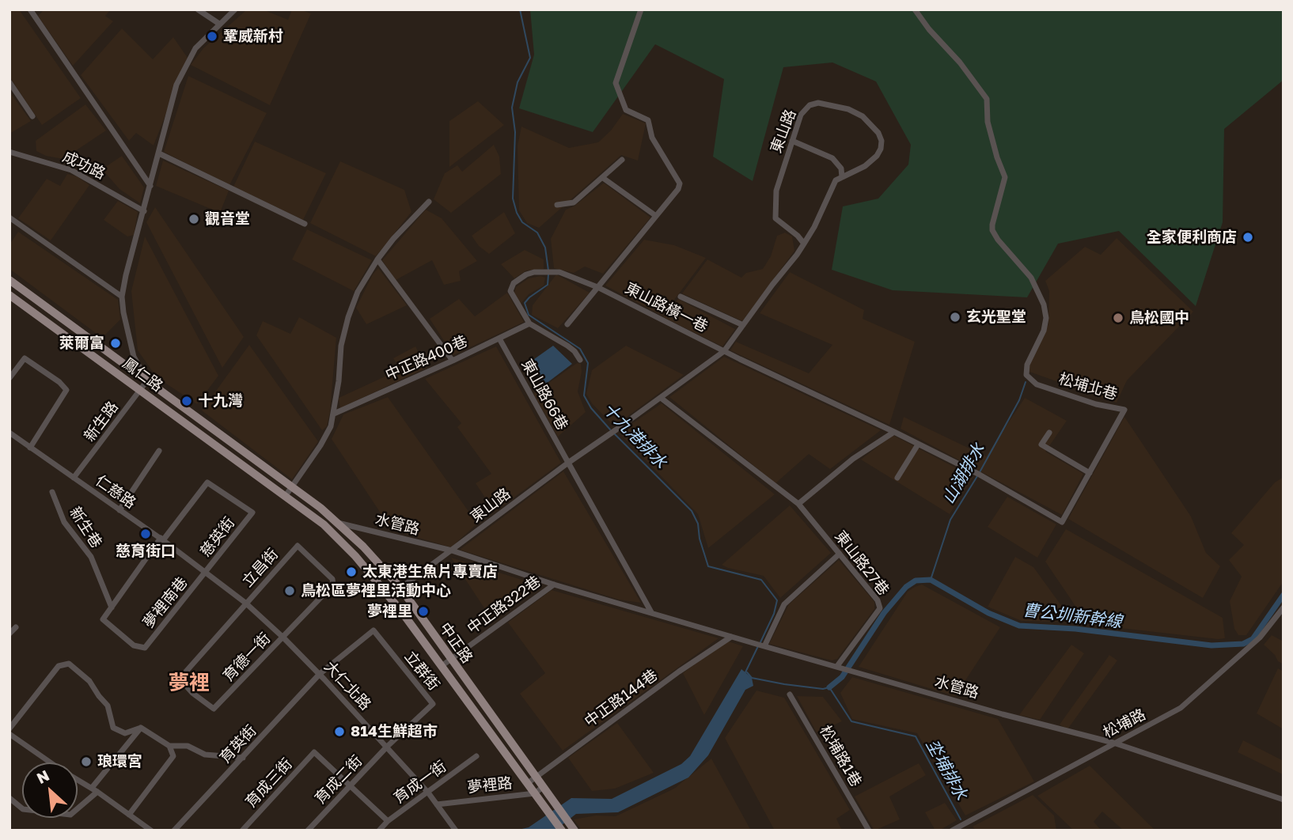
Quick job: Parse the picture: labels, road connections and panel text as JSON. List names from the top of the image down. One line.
{"streets":{"main road":["鳳仁路","中正路"],"street":["東山路","成功路","東山路橫一巷","中正路400巷","松埔北巷","東山路66巷","新生路","仁慈路","水管路","新生巷","慈英街","東山路27巷","立昌街","夢裡南巷","中正路322巷","育德一街","立群街","大仁北路","中正路144巷","松埔路","育英街","松埔路1巷","育成二街","育成一街","育成三街","夢裡路"]},"crossings":[["東山路","東山路橫一巷"],["東山路","松埔北巷"],["東山路","東山路66巷"],["東山路","水管路"],["東山路","東山路27巷"],["東山路","中正路"],["成功路","鳳仁路"],["東山路橫一巷","中正路400巷"],["東山路橫一巷","松埔北巷"],["中正路400巷","東山路66巷"],["鳳仁路","新生路"],["鳳仁路","中正路"],["東山路66巷","水管路"],["新生路","仁慈路"],["仁慈路","慈英街"],["仁慈路","夢裡南巷"],["仁慈路","大仁北路"],["水管路","東山路27巷"],["水管路","中正路322巷"],["水管路","中正路"],["水管路","中正路144巷"],["水管路","松埔路"],["新生巷","夢裡南巷"],["慈英街","夢裡南巷"],["慈英街","大仁北路"],["立昌街","育德一街"],["立昌街","大仁北路"],["夢裡南巷","大仁北路"],["中正路322巷","中正路"],["中正路","中正路144巷"],["中正路","夢裡路"],["育德一街","大仁北路"],["立群街","大仁北路"],["立群街","育英街"],["立群街","育成二街"],["大仁北路","育英街"],["大仁北路","育成二街"],["大仁北路","育成一街"],["大仁北路","夢裡路"],["育成二街","育成三街"]],"districts":["夢裡"],"water":["十九港排水","山湖排水","曹公圳新幹線","坔埔排水"],"places":["鞏威新村","觀音堂","全家便利商店","玄光聖堂","鳥松國中","萊爾富","十九灣","慈育街口","太東港生魚片專賣店","鳥松區夢裡里活動中心","夢裡里","814生鮮超市","琅環宮"],"north":"top left"}
